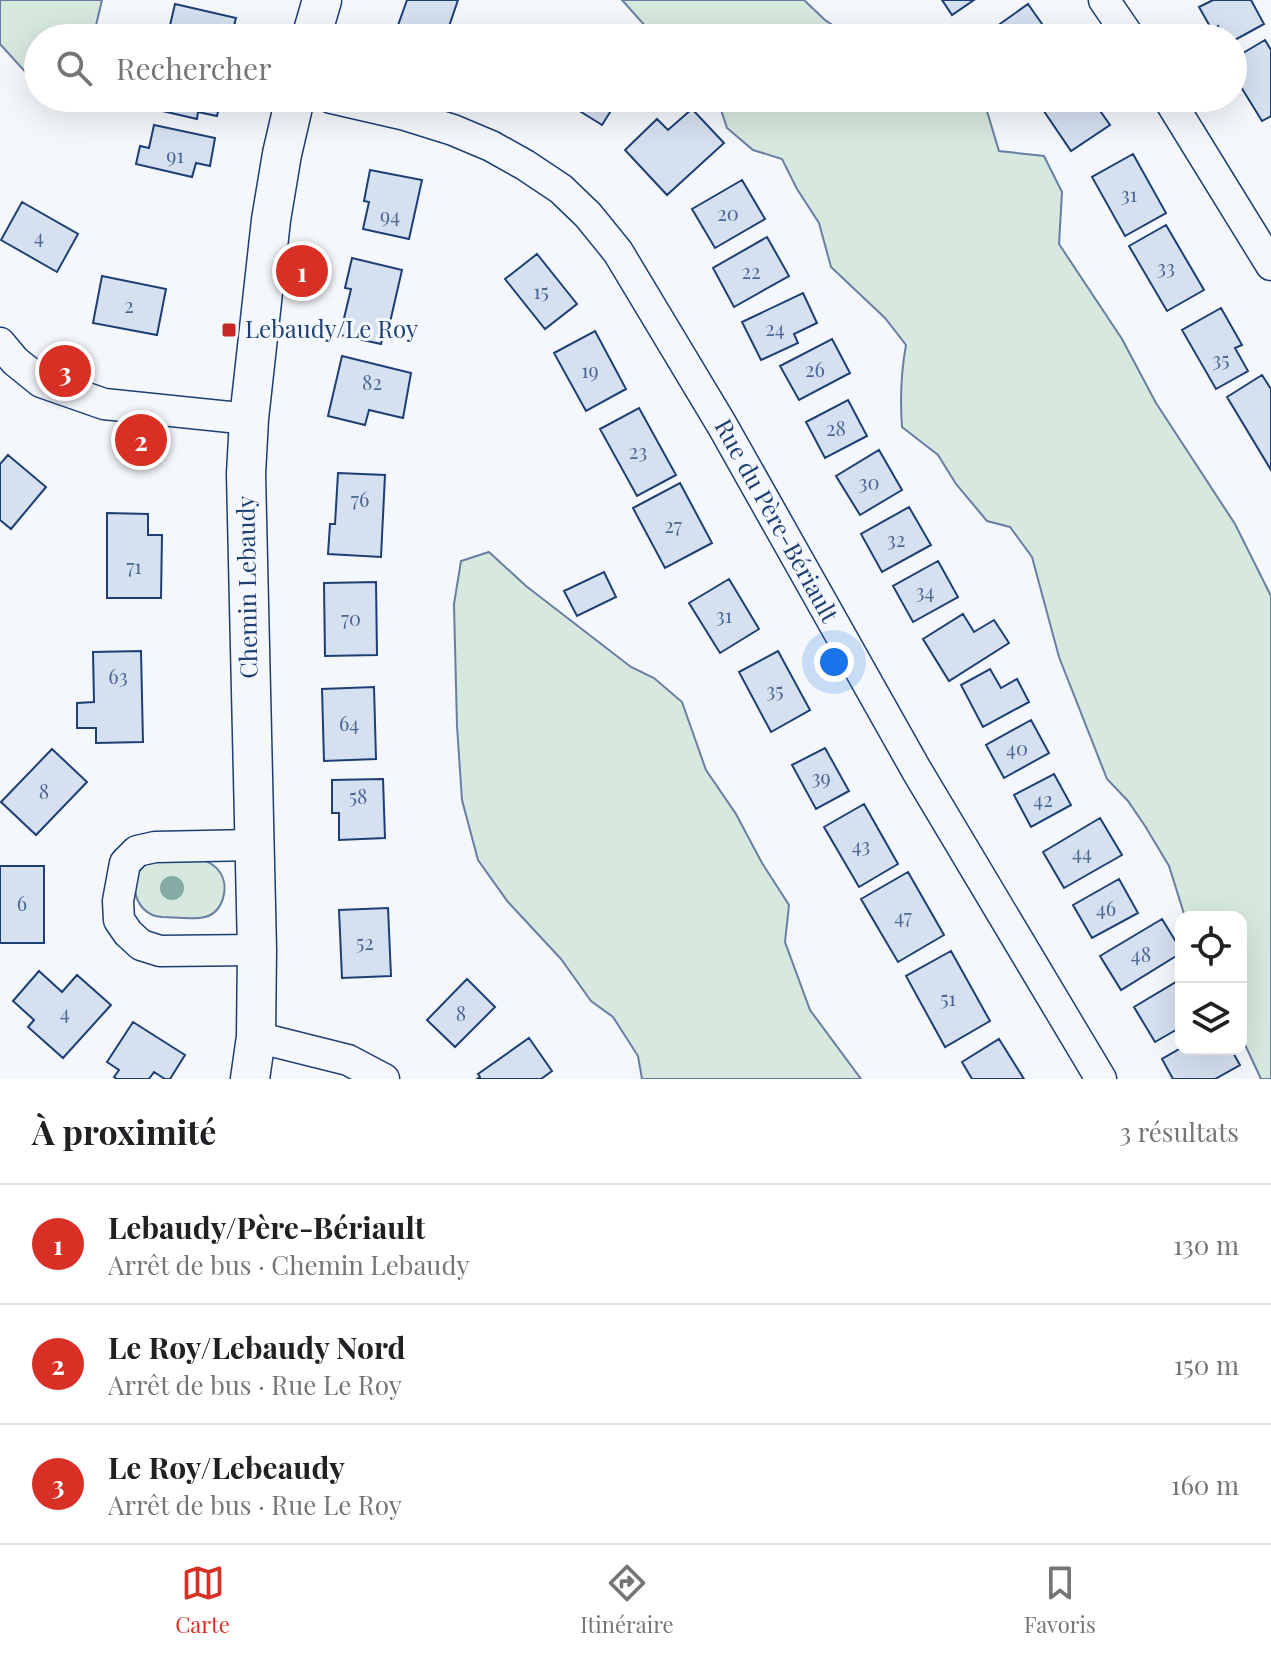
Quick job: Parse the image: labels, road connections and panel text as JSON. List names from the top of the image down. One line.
{"streets":{"street":["Rue du Père-Bériault","Chemin Lebaudy"]},"places":{"transit":["Lebaudy/Le Roy"]},"house_numbers":["91","31","20","94","4","33","22","15","2","24","35","26","19","82","28","23","30","76","27","32","71","34","31","70","63","35","64","40","39","8","58","42","43","44","6","46","47","52","48","51","4","8"],"page":{"search":"Rechercher","pins":["1","3","2"],"heading":["À proximité","3 résultats"],"list":[{"mark":"1","name":"Lebaudy/Père-Bériault","note":"Arrêt de bus · Chemin Lebaudy","value":"130 m"},{"mark":"2","name":"Le Roy/Lebaudy Nord","note":"Arrêt de bus · Rue Le Roy","value":"150 m"},{"mark":"3","name":"Le Roy/Lebeaudy","note":"Arrêt de bus · Rue Le Roy","value":"160 m"}],"nav":["Carte","Itinéraire","Favoris"]}}
